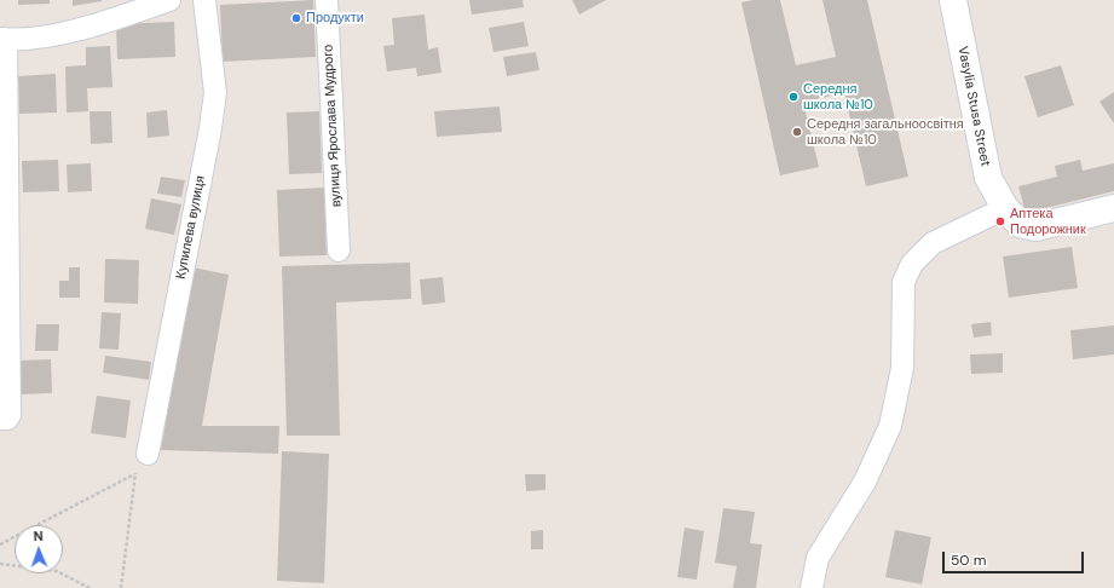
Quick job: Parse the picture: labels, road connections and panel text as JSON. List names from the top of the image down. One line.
{"streets":{"street":["Vasylia Stusa Street","вулиця Ярослава Мудрого","Купилева вулиця"]},"places":["Продукти","Середня школа №10","Середня загальноосвітня школа №10","Аптека Подорожник"],"scale_bar":"50 m","north":"top"}
